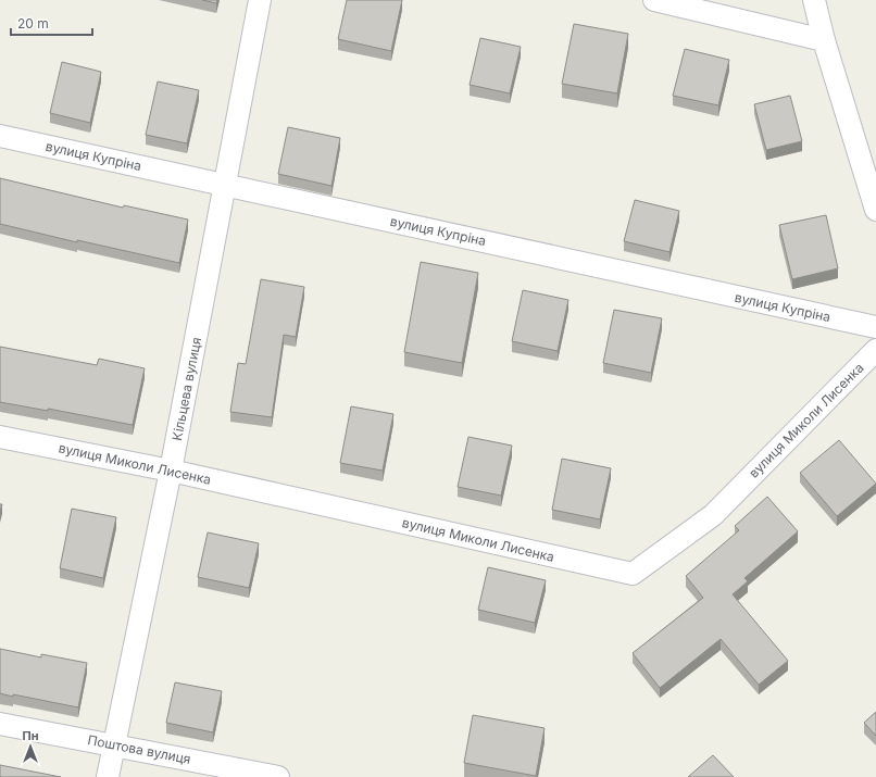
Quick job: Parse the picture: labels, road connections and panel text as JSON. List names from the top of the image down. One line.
{"streets":{"street":["вулиця Купріна","Кільцева вулиця","вулиця Миколи Лисенка","Поштова вулиця"]},"crossings":[["вулиця Купріна","Кільцева вулиця"],["Кільцева вулиця","вулиця Миколи Лисенка"],["Кільцева вулиця","Поштова вулиця"]],"scale_bar":"20 m","north":"top"}
